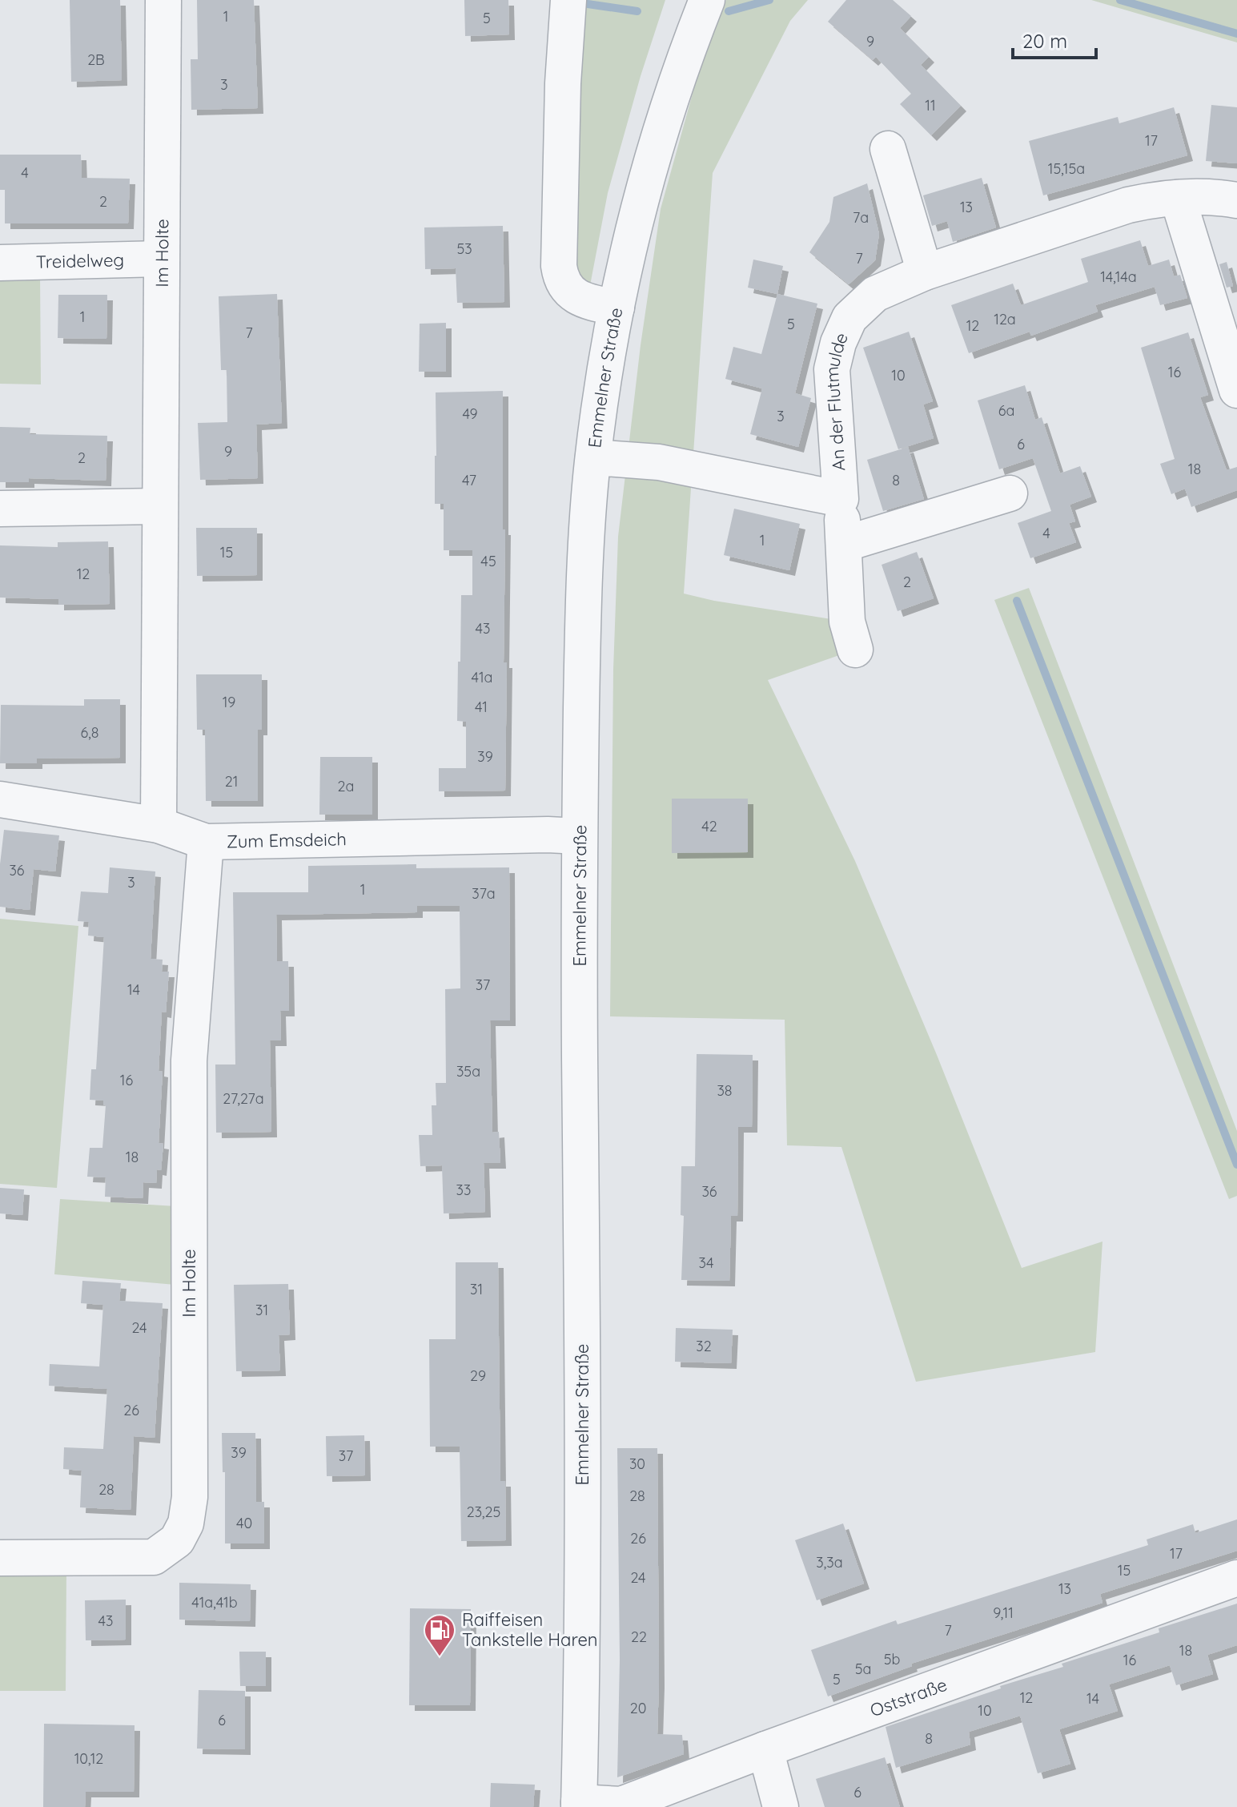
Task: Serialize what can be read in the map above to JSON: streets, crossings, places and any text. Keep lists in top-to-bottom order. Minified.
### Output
{"streets":{"street":["Im Holte","Treidelweg","Emmelner Straße","An der Flutmulde","Zum Emsdeich","Oststraße"]},"crossings":[["Im Holte","Treidelweg"],["Im Holte","Zum Emsdeich"],["Emmelner Straße","An der Flutmulde"],["Emmelner Straße","Zum Emsdeich"],["Emmelner Straße","Oststraße"]],"places":{"fuel station":["Raiffeisen Tankstelle Haren"]},"house_numbers":["1","5","9","2B","3","11","17","15,15a","4","2","13","7a","53","7","14,14a","1","12a","5","12","7","16","10","6a","49","3","6","9","2","18","47","8","4","1","15","45","12","2","43","41a","19","41","6,8","39","21","2a","42","36","3","1","37a","37","14","35a","16","38","27,27a","18","33","36","34","31","31","24","32","29","26","39","37","30","28","28","23,25","40","26","17","3,3a","15","24","13","41a,41b","9,11","43","7","22","18","5b","16","5a","5","12","14","20","10","6","8","10,12","6"],"scale_bar":"20 m"}
